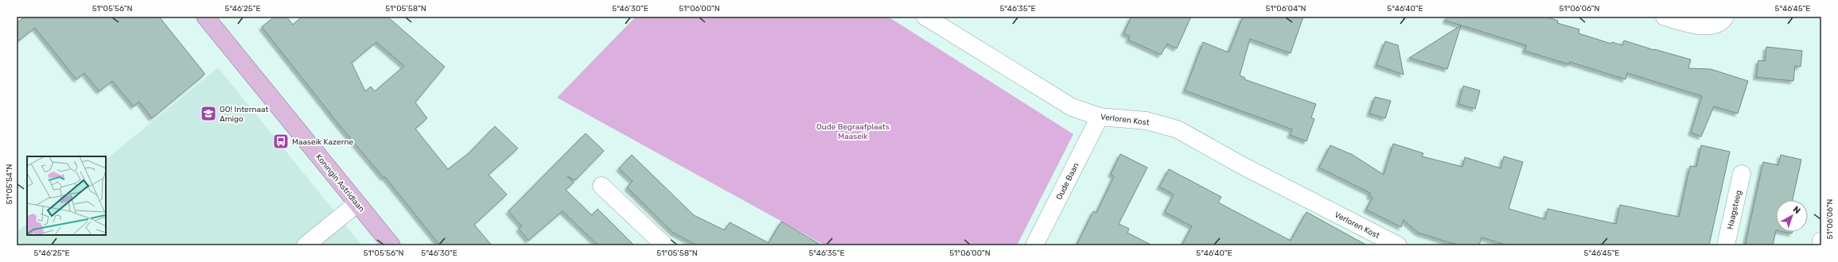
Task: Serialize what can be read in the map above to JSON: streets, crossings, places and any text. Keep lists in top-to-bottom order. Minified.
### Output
{"streets":{"main road":["Koningin Astridlaan"],"street":["Verloren Kost","Oude Baan","Haagsteeg"]},"crossings":[["Verloren Kost","Oude Baan"]],"parks":["Oude Begraafplaats Maaseik"],"places":{"school or university":["GO! Internaat Amigo"],"bus stop":["Maaseik Kazerne"]},"north":"top right","coordinates":["51°05'56\"N","5°46'25\"E","51°05'58\"N","5°46'30\"E","51°06'00\"N","5°46'35\"E","51°06'04\"N","5°46'40\"E","51°06'06\"N","5°46'45\"E","51°05'54\"N"]}
